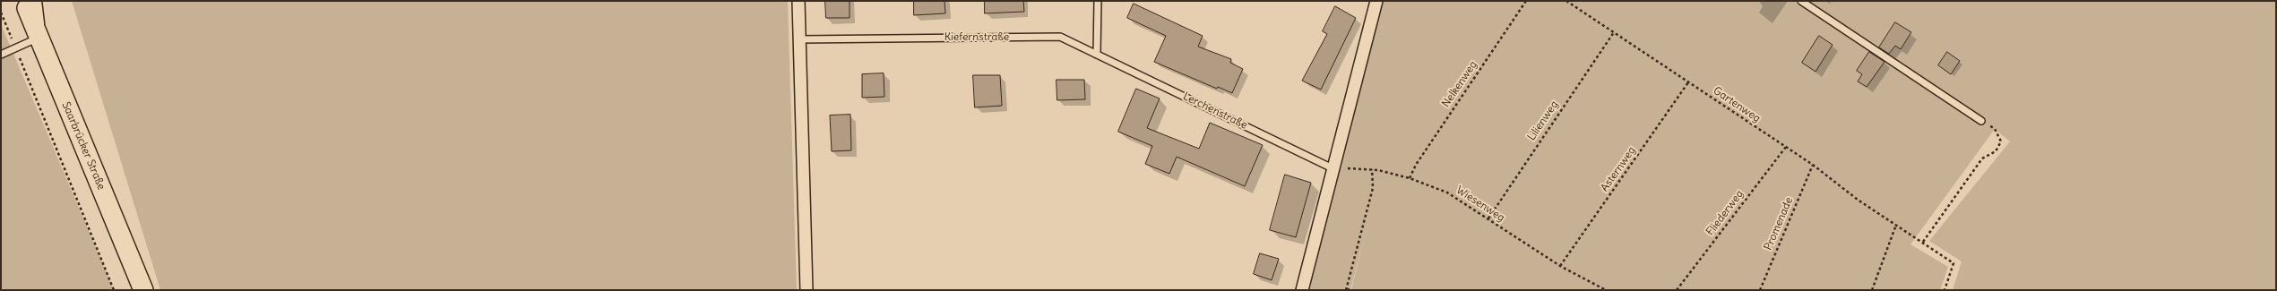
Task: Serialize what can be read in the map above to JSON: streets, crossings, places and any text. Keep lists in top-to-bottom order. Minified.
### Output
{"streets":{"main road":["Saarbrücker Straße"],"lane":["Kiefernstraße","Lerchenstraße"],"path":["Nelkenweg","Gartenweg","Lilienweg","Asternweg","Wiesenweg","Fliederweg","Promenade"]},"crossings":[["Kiefernstraße","Lerchenstraße"],["Nelkenweg","Wiesenweg"],["Gartenweg","Lilienweg"],["Gartenweg","Asternweg"],["Gartenweg","Fliederweg"],["Gartenweg","Promenade"],["Lerchenstraße","Wiesenweg"],["Lilienweg","Wiesenweg"],["Asternweg","Wiesenweg"]]}
